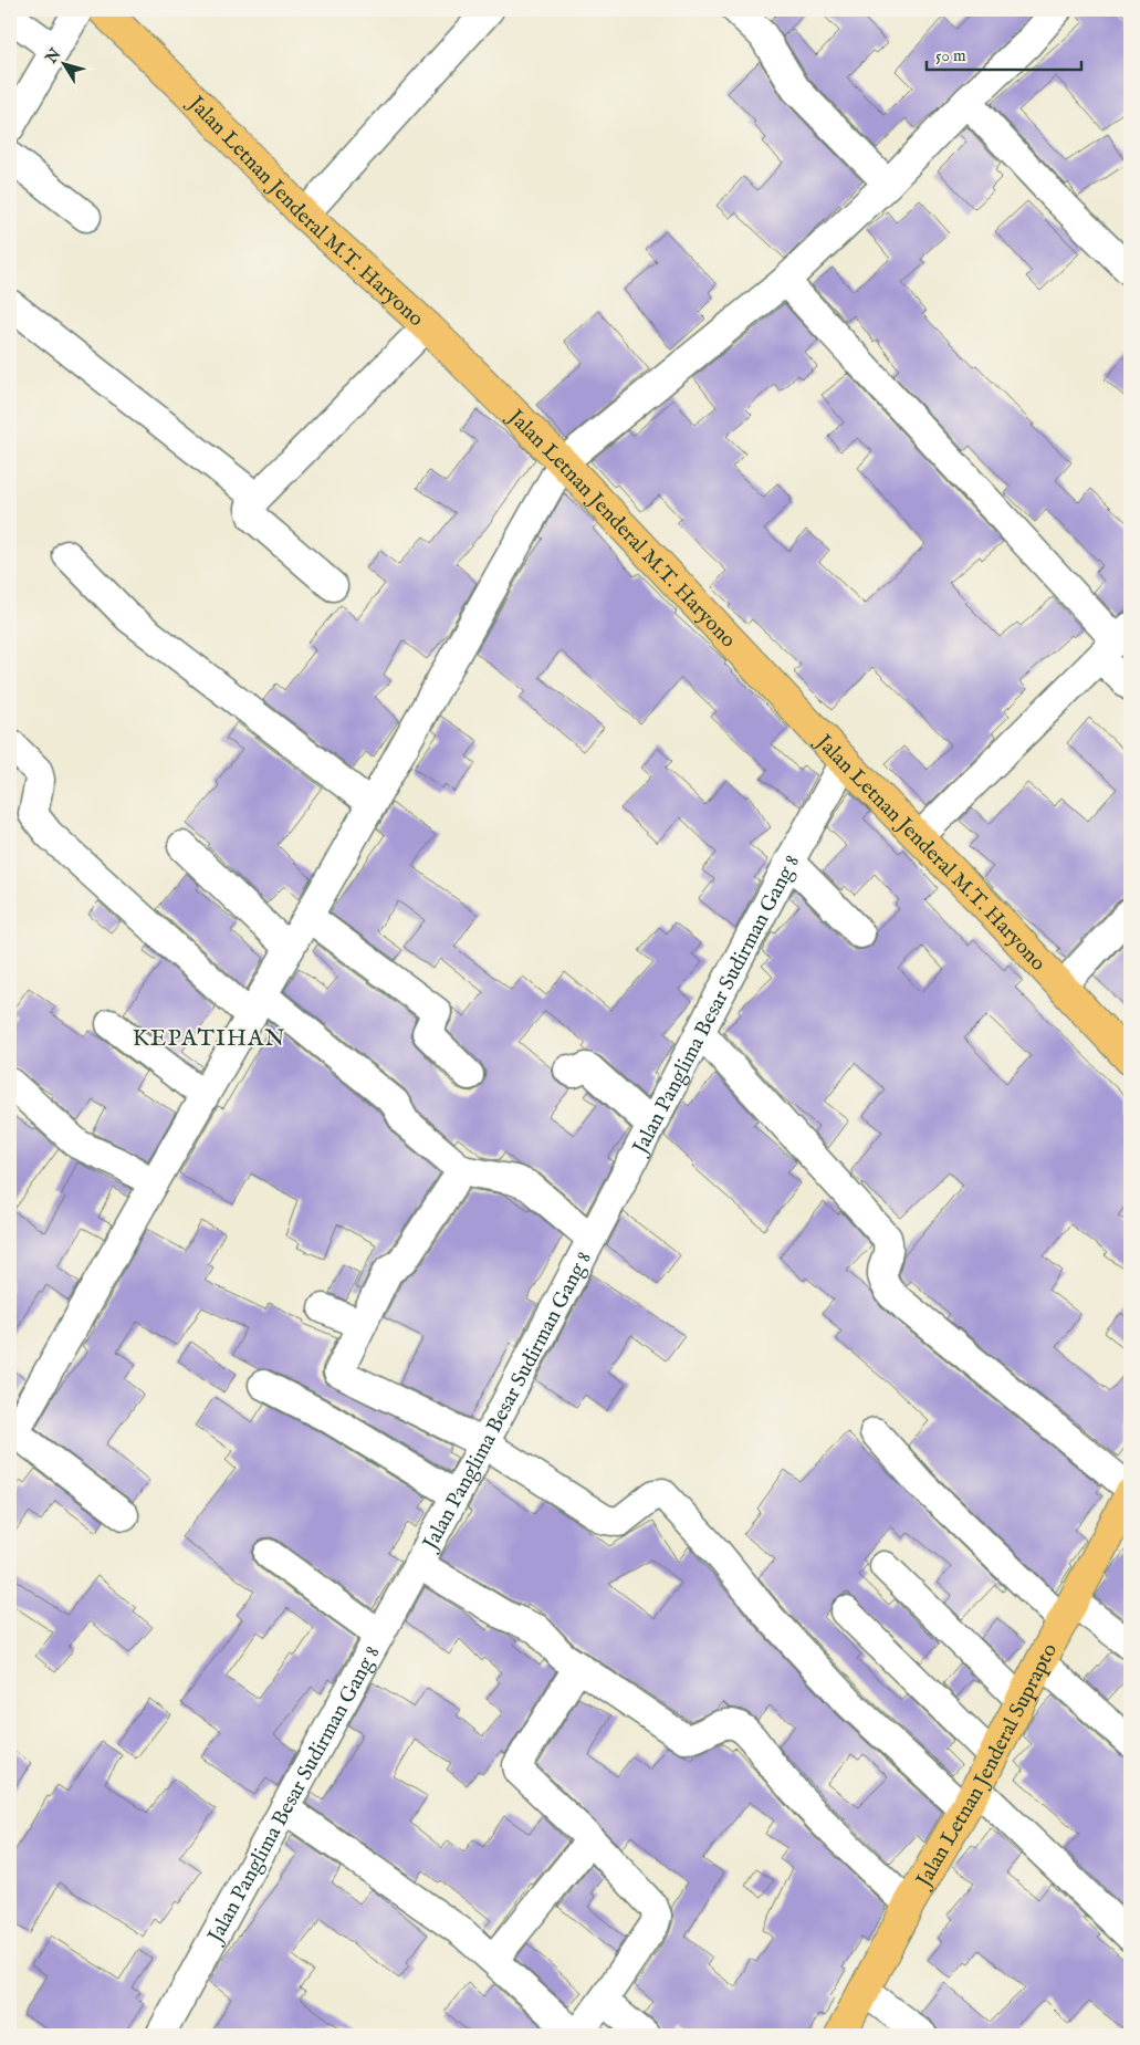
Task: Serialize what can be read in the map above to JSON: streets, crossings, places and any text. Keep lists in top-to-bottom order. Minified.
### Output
{"streets":{"main road":["Jalan Letnan Jenderal M.T. Haryono","Jalan Letnan Jenderal Suprapto"],"street":["Jalan Panglima Besar Sudirman Gang 8"]},"crossings":[["Jalan Letnan Jenderal M.T. Haryono","Jalan Panglima Besar Sudirman Gang 8"]],"districts":["KEPATIHAN"],"scale_bar":"50 m","north":"top left"}
